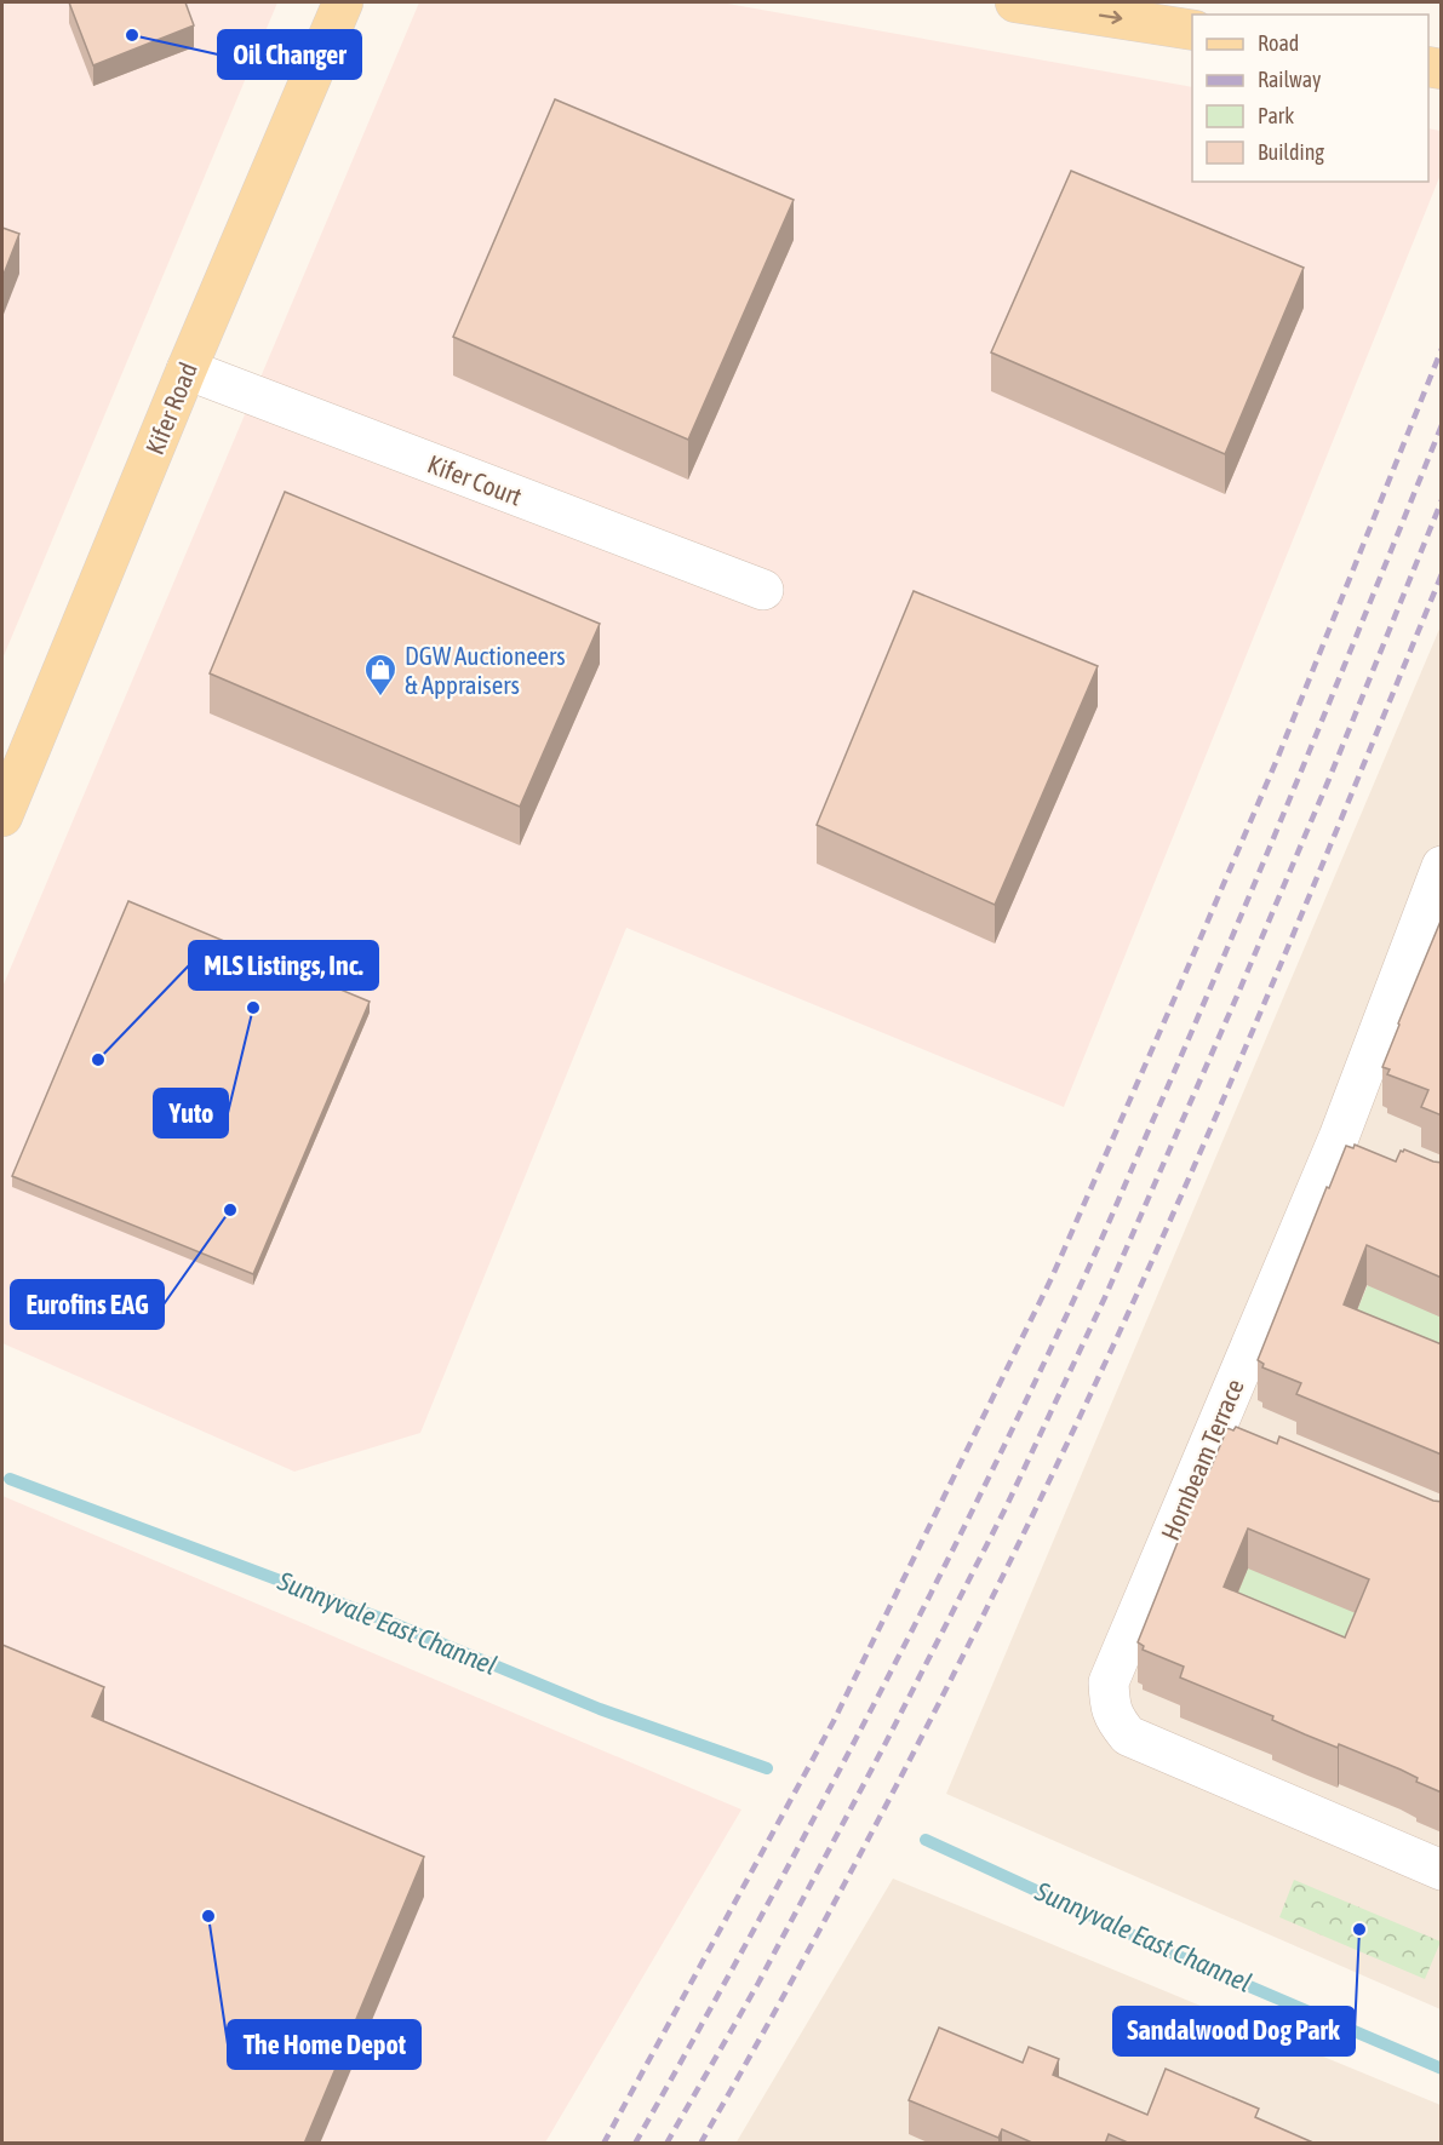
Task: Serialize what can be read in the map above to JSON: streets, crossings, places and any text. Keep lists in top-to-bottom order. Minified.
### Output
{"streets":{"main road":["Kifer Road"],"street":["Kifer Court","Hornbeam Terrace"]},"crossings":[["Kifer Road","Kifer Court"]],"water":["Sunnyvale East Channel"],"places":{"other":["Oil Changer","Yuto","MLS Listings, Inc.","Eurofins EAG","The Home Depot","Sandalwood Dog Park"],"shop":["DGW Auctioneers & Appraisers"]},"legend":["Road","Railway","Park","Building"]}
